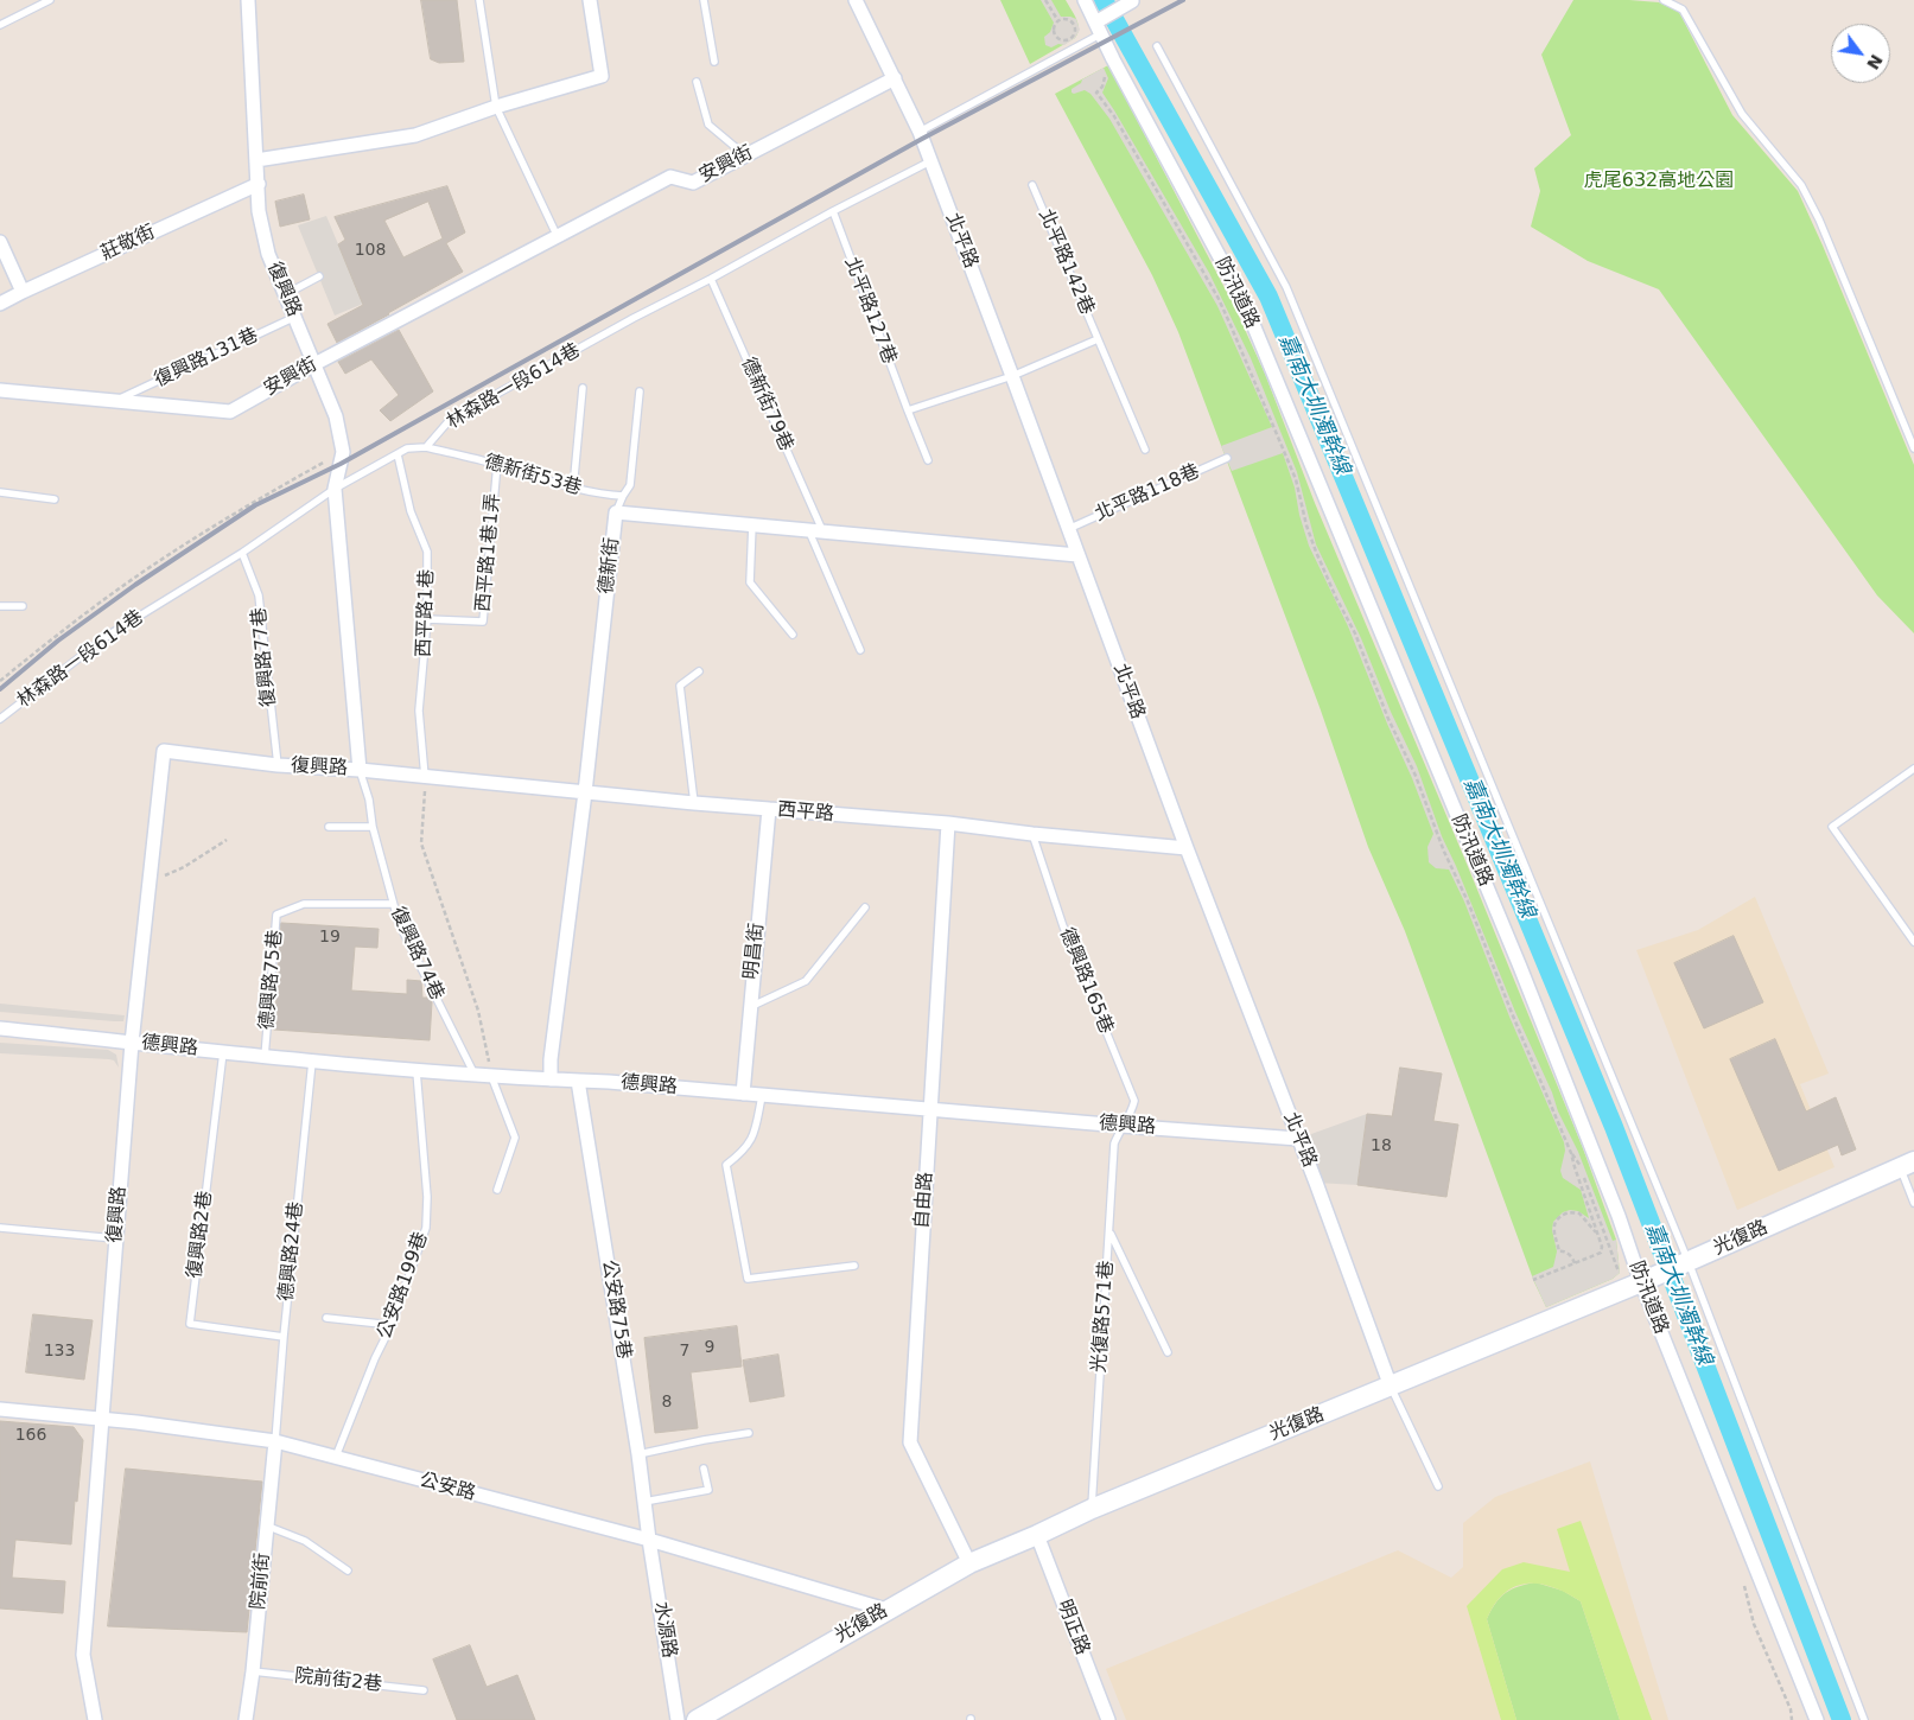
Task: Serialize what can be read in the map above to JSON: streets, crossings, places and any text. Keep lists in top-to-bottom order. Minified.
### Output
{"streets":{"street":["安興街","北平路","莊敬街","復興路","防汛道路","德新街","西平路","明昌街","德興路","自由路","光復路","公安路75巷","公安路","院前街","明正路","水源路"],"lane":["北平路142巷","北平路127巷","復興路131巷","林森路一段614巷","德新街79巷","德新街53巷","北平路118巷","西平路1巷1弄","西平路1巷","復興路77巷","復興路74巷","德興路75巷","德興路165巷","復興路2巷","德興路24巷","公安路199巷","光復路571巷","院前街2巷"]},"crossings":[["安興街","北平路"],["安興街","復興路"],["安興街","復興路131巷"],["北平路","北平路142巷"],["北平路","林森路一段614巷"],["北平路","北平路118巷"],["北平路","德新街"],["北平路","西平路"],["北平路","德興路"],["北平路","光復路"],["莊敬街","復興路"],["復興路","復興路131巷"],["復興路","林森路一段614巷"],["復興路","復興路77巷"],["復興路","西平路"],["復興路","復興路74巷"],["復興路","德興路"],["復興路","公安路"],["防汛道路","光復路"],["北平路127巷","林森路一段614巷"],["林森路一段614巷","德新街79巷"],["林森路一段614巷","德新街53巷"],["林森路一段614巷","西平路1巷"],["林森路一段614巷","復興路77巷"],["德新街79巷","德新街"],["德新街53巷","西平路1巷1弄"],["西平路1巷1弄","西平路1巷"],["德新街","西平路"],["德新街","德興路"],["西平路1巷","西平路"],["西平路","明昌街"],["西平路","復興路74巷"],["西平路","德興路165巷"],["西平路","自由路"],["明昌街","德興路"],["復興路74巷","德興路75巷"],["復興路74巷","德興路"],["德興路75巷","德興路"],["德興路165巷","德興路"],["德興路165巷","光復路571巷"],["德興路","自由路"],["德興路","復興路2巷"],["德興路","德興路24巷"],["德興路","公安路199巷"],["德興路","公安路75巷"],["德興路","光復路571巷"],["自由路","光復路"],["復興路2巷","德興路24巷"],["光復路","光復路571巷"],["光復路","公安路"],["光復路","明正路"],["德興路24巷","公安路"],["德興路24巷","院前街"],["公安路199巷","公安路"],["公安路75巷","公安路"],["公安路75巷","水源路"],["公安路","院前街"],["公安路","水源路"],["院前街","院前街2巷"]],"water":["嘉南大圳濁幹線"],"parks":["虎尾632高地公園"],"house_numbers":["108","19","18","9","133","7","8","166"],"north":"bottom right"}
